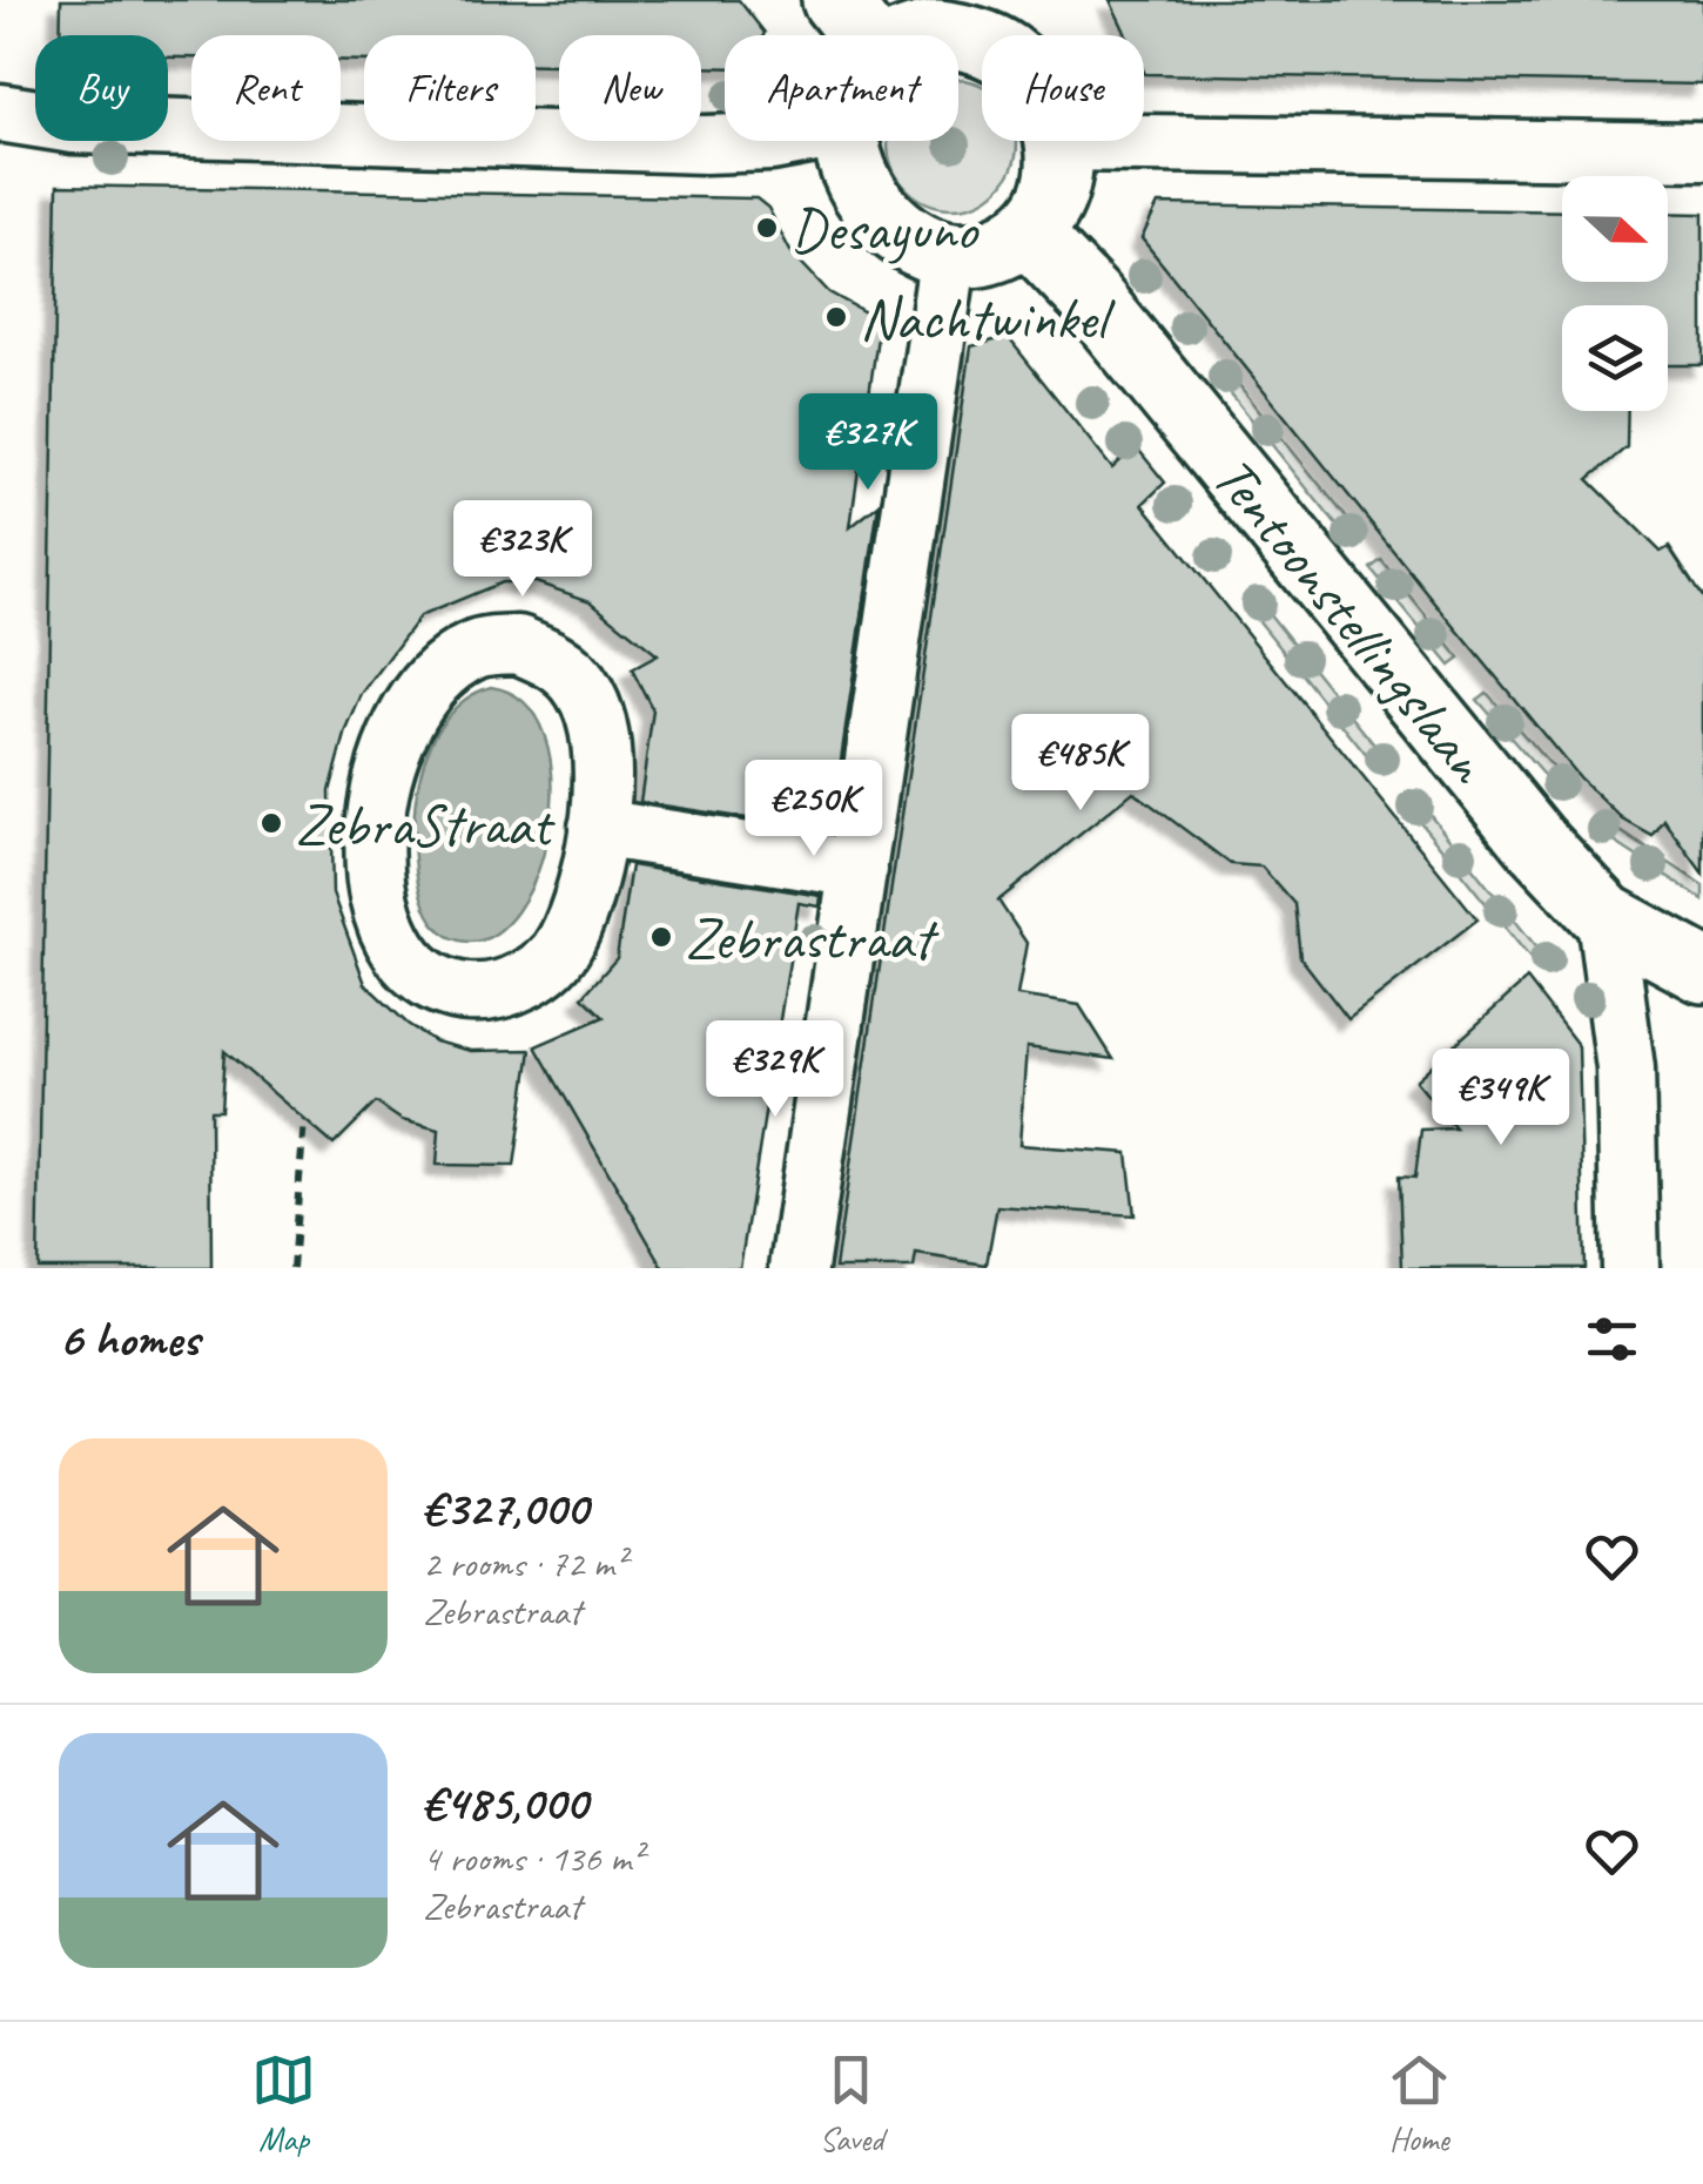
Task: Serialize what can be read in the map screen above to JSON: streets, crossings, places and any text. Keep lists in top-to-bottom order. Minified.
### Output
{"streets":{"street":["Tentoonstellingslaan"]},"places":["Desayuno","Nachtwinkel","ZebraStraat","Zebrastraat"],"north":"right","page":{"chip":["Buy","Rent","Filters","New","Apartment","House"],"price":["€327K","€323K","€485K","€250K","€329K","€349K"],"heading":"6 homes","list":[{"name":"€327,000","note":"2 rooms · 72 m² · Zebrastraat"},{"name":"€485,000","note":"4 rooms · 136 m² · Zebrastraat"}],"tabs":["Map","Saved","Home"]}}
